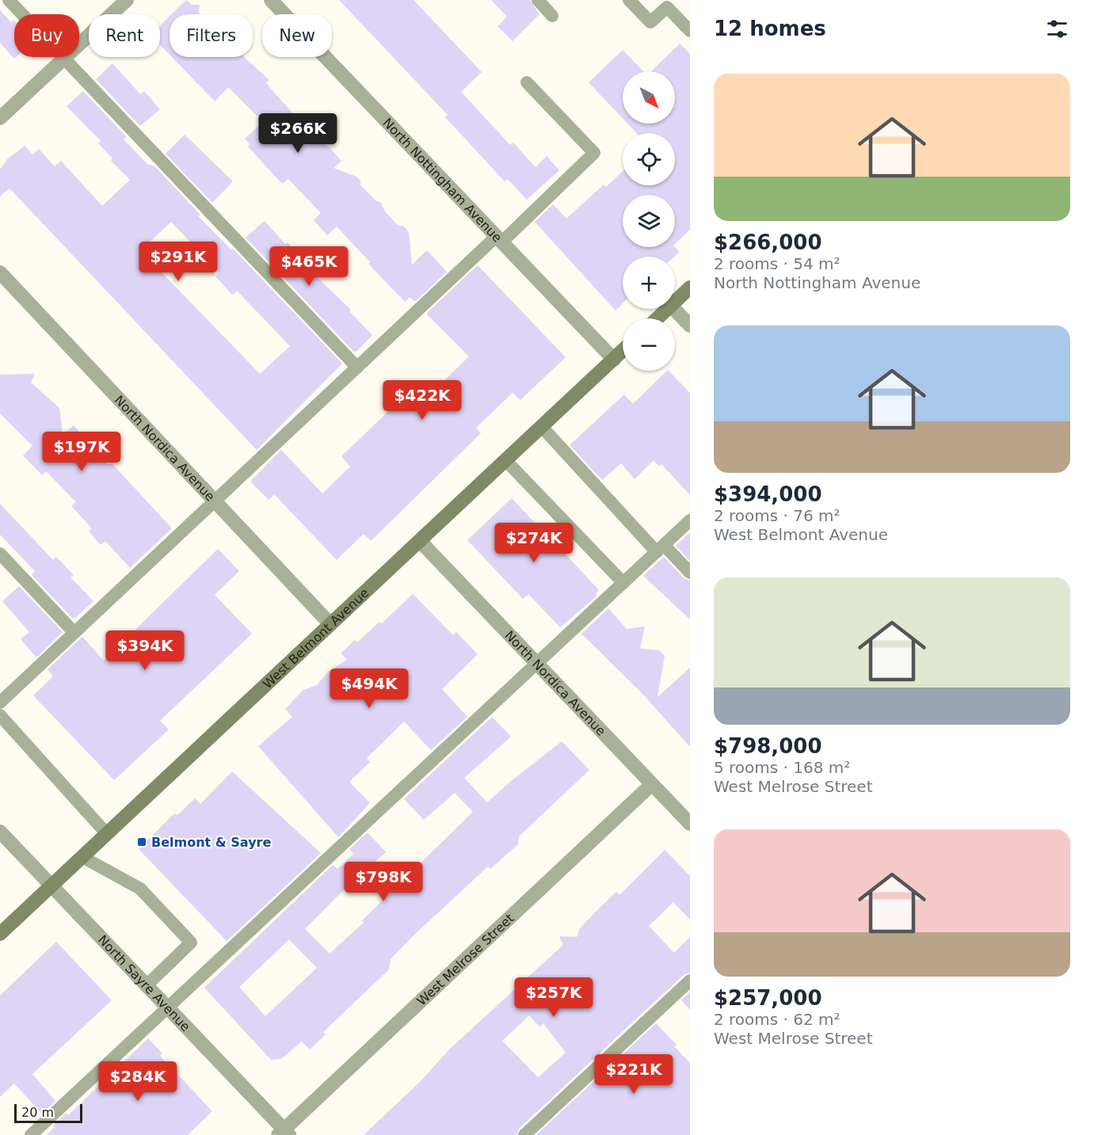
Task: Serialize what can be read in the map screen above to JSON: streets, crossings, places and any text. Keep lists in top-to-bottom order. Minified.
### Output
{"streets":{"main road":["West Belmont Avenue"],"street":["North Nottingham Avenue","North Nordica Avenue","West Melrose Street","North Sayre Avenue"]},"crossings":[["North Nottingham Avenue","West Belmont Avenue"],["North Nordica Avenue","West Belmont Avenue"],["North Nordica Avenue","West Melrose Street"],["West Belmont Avenue","North Sayre Avenue"],["West Melrose Street","North Sayre Avenue"]],"places":{"transit":["Belmont & Sayre"]},"scale_bar":"20 m","north":"bottom right","page":{"heading":"12 homes","chip":["Buy","Rent","Filters","New"],"list":[{"name":"$266,000","note":"2 rooms · 54 m² · North Nottingham Avenue"},{"name":"$394,000","note":"2 rooms · 76 m² · West Belmont Avenue"},{"name":"$798,000","note":"5 rooms · 168 m² · West Melrose Street"},{"name":"$257,000","note":"2 rooms · 62 m² · West Melrose Street"}],"map_buttons":["+","−"],"price":["$266K","$291K","$465K","$422K","$197K","$274K","$394K","$494K","$798K","$257K","$221K","$284K"],"scale":"20 m"}}
